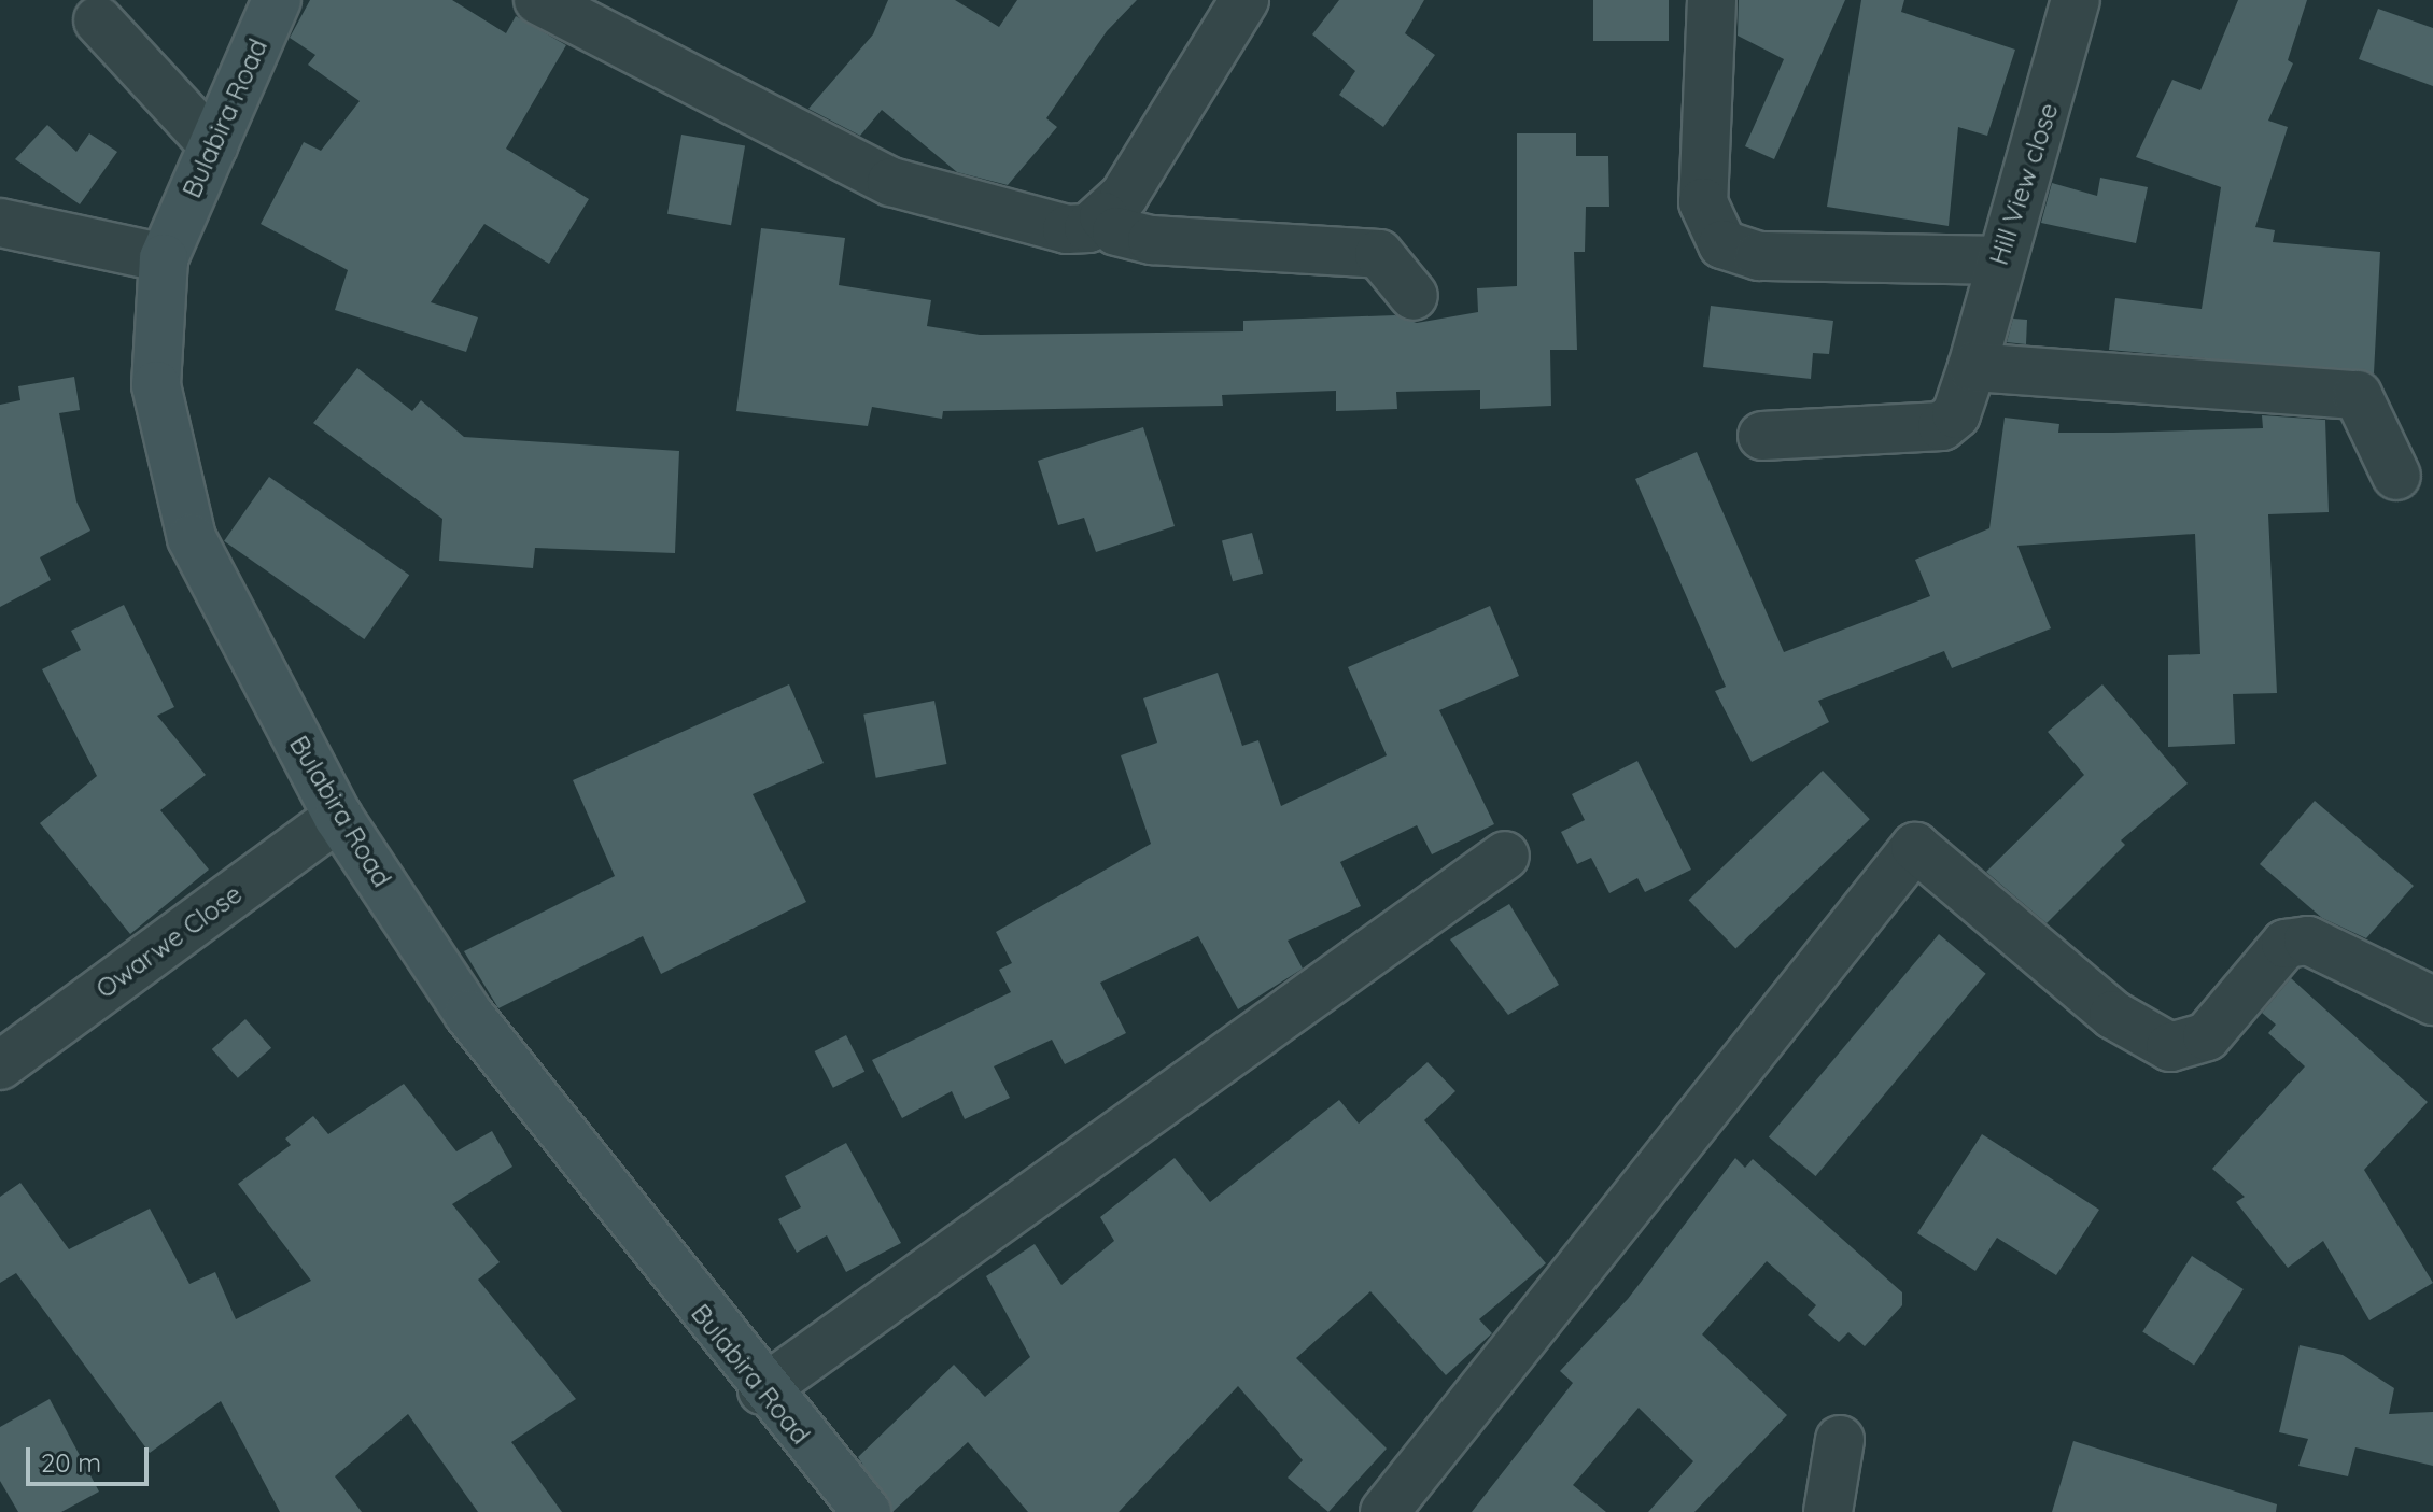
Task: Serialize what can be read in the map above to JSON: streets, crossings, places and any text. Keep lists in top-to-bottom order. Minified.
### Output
{"streets":{"street":["Bulabira Road","Hill View close","Owarwe Close"]},"crossings":[["Bulabira Road","Owarwe Close"]],"scale_bar":"20 m"}
